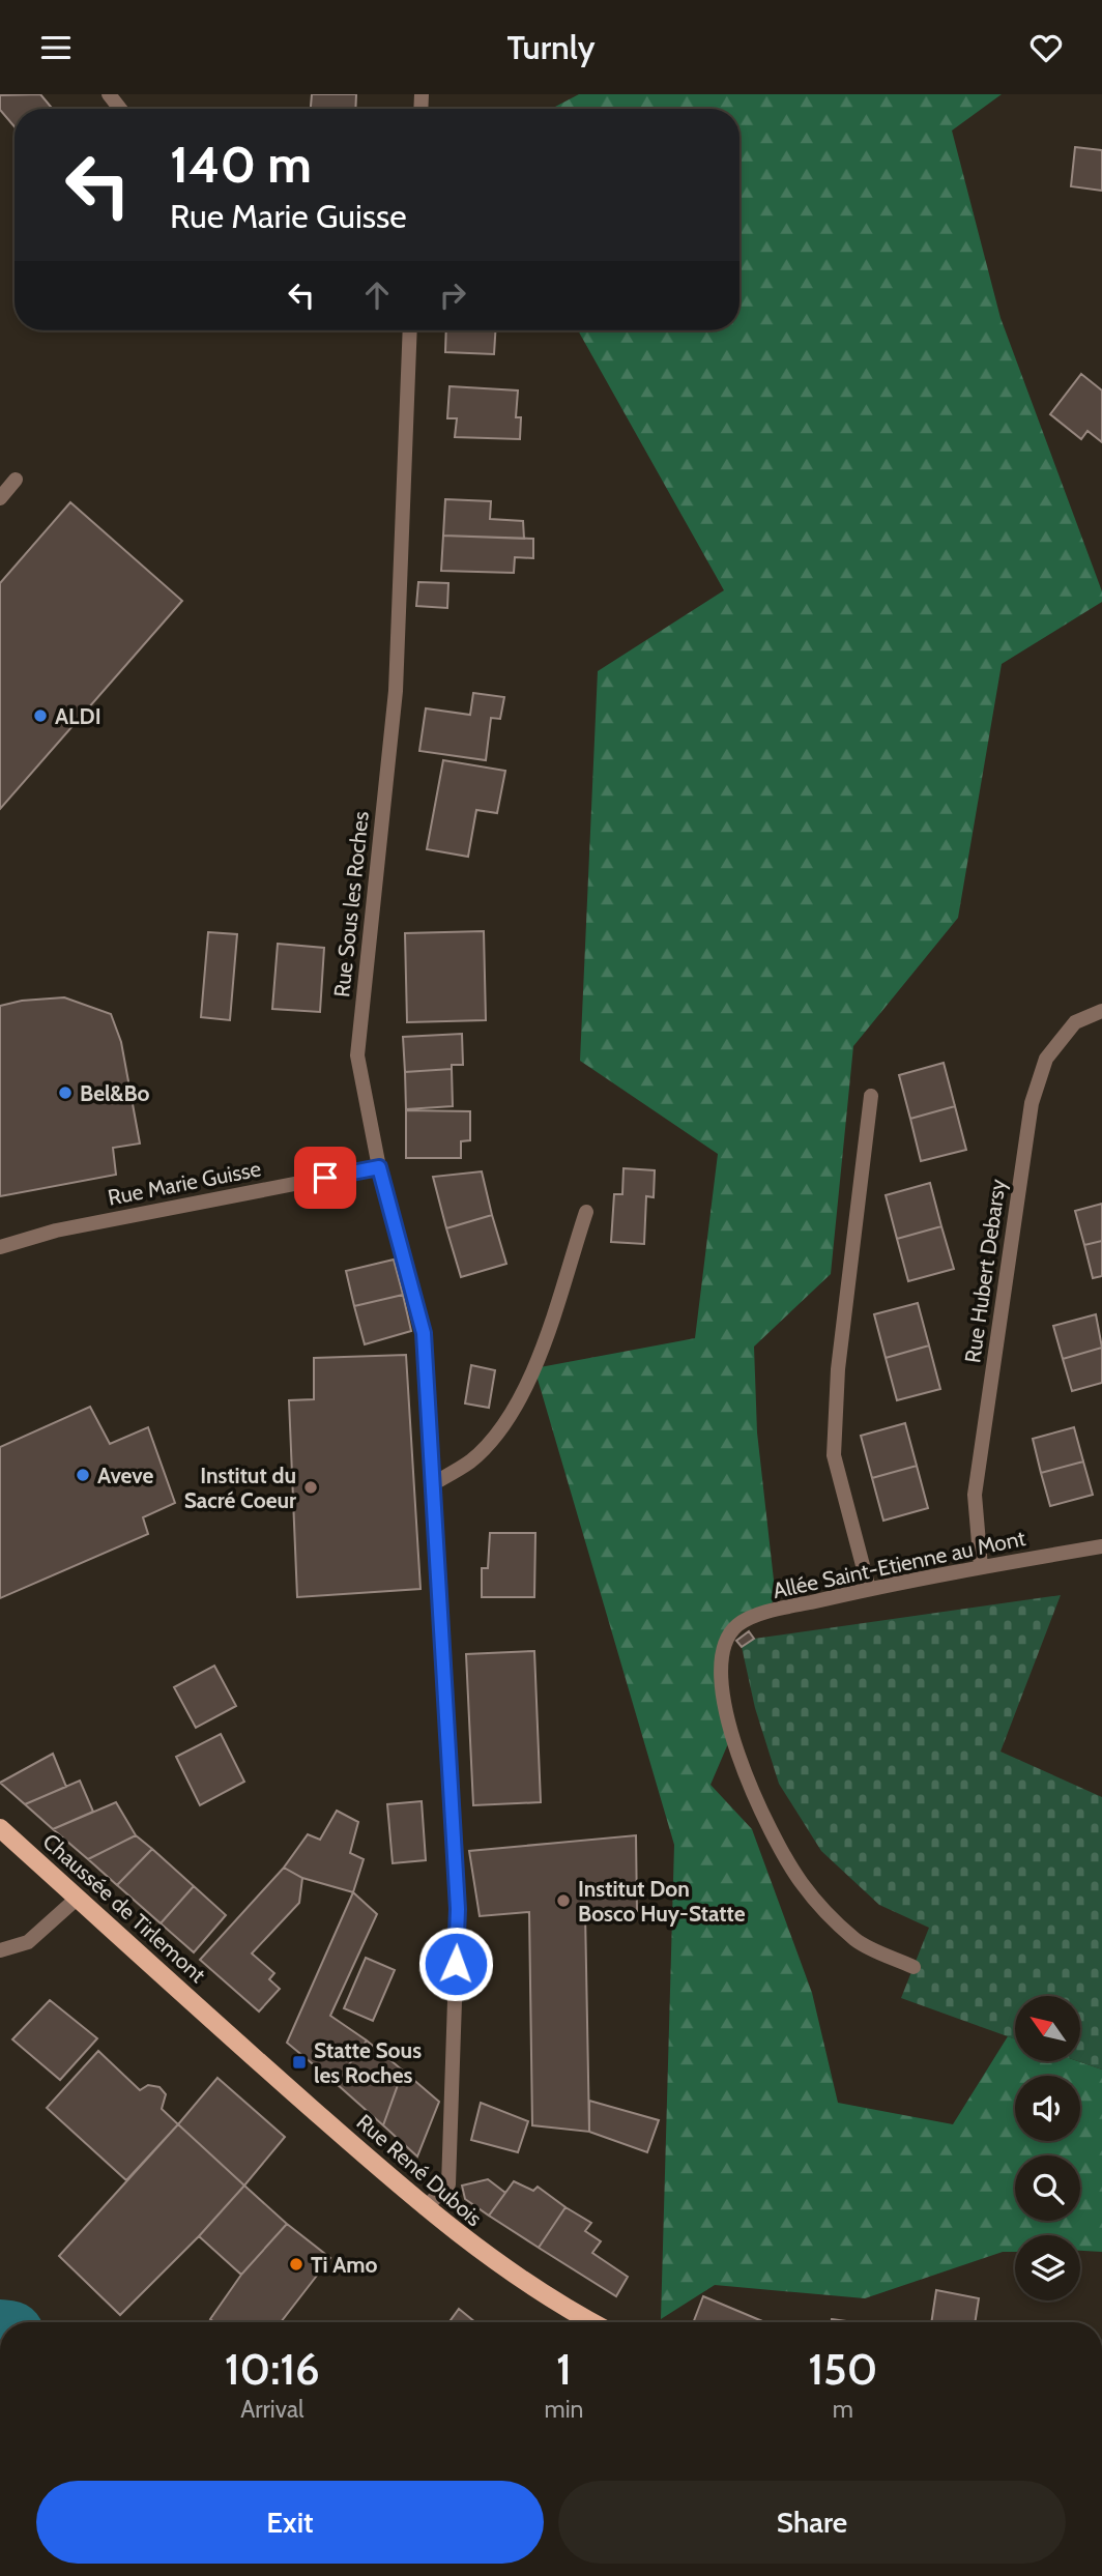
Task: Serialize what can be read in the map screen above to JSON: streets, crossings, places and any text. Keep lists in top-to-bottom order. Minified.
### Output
{"streets":{"main road":["Chaussée de Tirlemont","Rue René Dubois"],"street":["Rue Sous les Roches","Rue Marie Guisse","Rue Hubert Debarsy","Allée Saint-Etienne au Mont"]},"crossings":[["Rue Sous les Roches","Rue Marie Guisse"],["Rue Sous les Roches","Rue René Dubois"],["Rue Hubert Debarsy","Allée Saint-Etienne au Mont"],["Chaussée de Tirlemont","Rue René Dubois"]],"places":{"other":["ALDI","Bel&Bo","Aveve","Institut du Sacré Coeur","Institut Don Bosco Huy-Statte","Ti Amo"],"transit":["Statte Sous les Roches"]},"north":"top left","page":{"header":"Turnly","turn":["140 m","Rue Marie Guisse"],"eta":["10:16","Arrival","1","min","150","m"],"buttons":["Exit","Share"]}}
